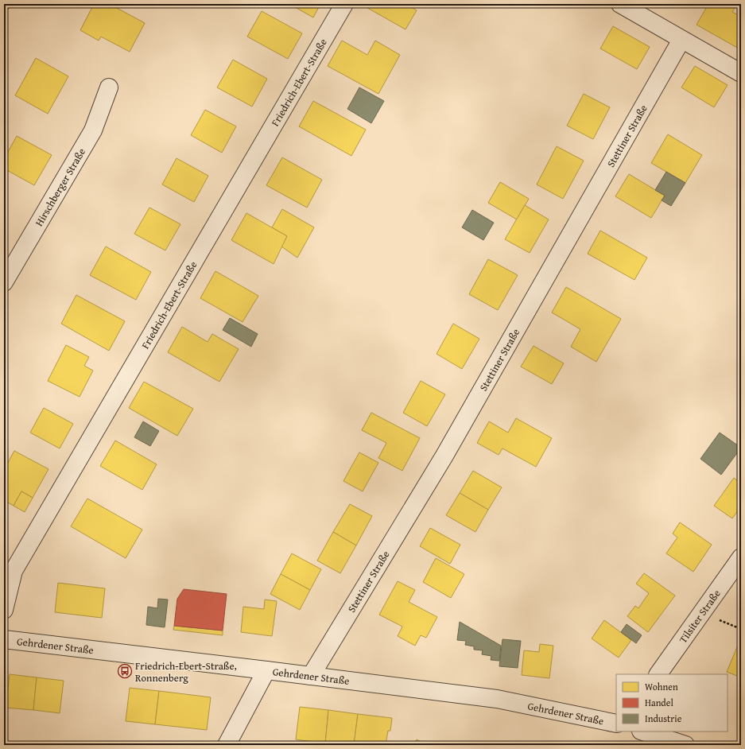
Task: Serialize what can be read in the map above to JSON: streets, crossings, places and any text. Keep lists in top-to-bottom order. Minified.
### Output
{"streets":{"street":["Friedrich-Ebert-Straße","Stettiner Straße","Hirschberger Straße","Tilsiter Straße","Gehrdener Straße"]},"crossings":[["Stettiner Straße","Gehrdener Straße"]],"places":{"bus stop":["Friedrich-Ebert-Straße, Ronnenberg"]},"legend":["Wohnen","Handel","Industrie"]}
